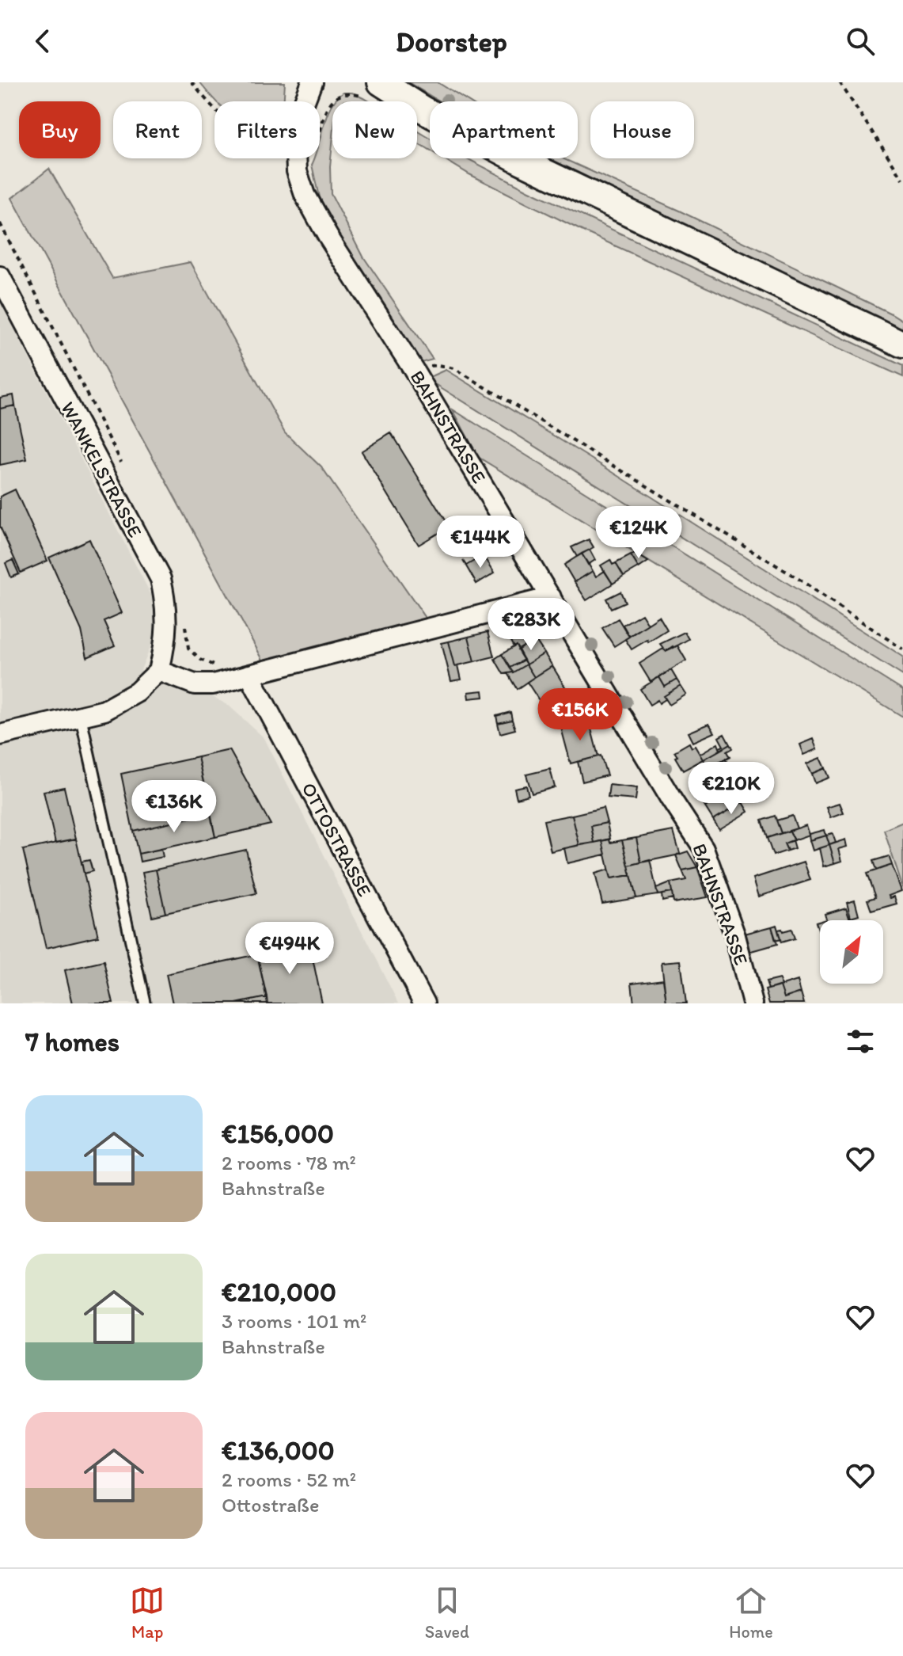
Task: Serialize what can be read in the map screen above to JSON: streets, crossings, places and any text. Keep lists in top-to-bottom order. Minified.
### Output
{"streets":{"street":["BAHNSTRASSE","WANKELSTRASSE","OTTOSTRASSE"]},"north":"top right","page":{"header":"Doorstep","chip":["Buy","Rent","Filters","New","Apartment","House"],"price":["€124K","€144K","€283K","€156K","€210K","€136K","€494K"],"heading":"7 homes","list":[{"name":"€156,000","note":"2 rooms · 78 m² · Bahnstraße"},{"name":"€210,000","note":"3 rooms · 101 m² · Bahnstraße"},{"name":"€136,000","note":"2 rooms · 52 m² · Ottostraße"}],"tabs":["Map","Saved","Home"]}}
